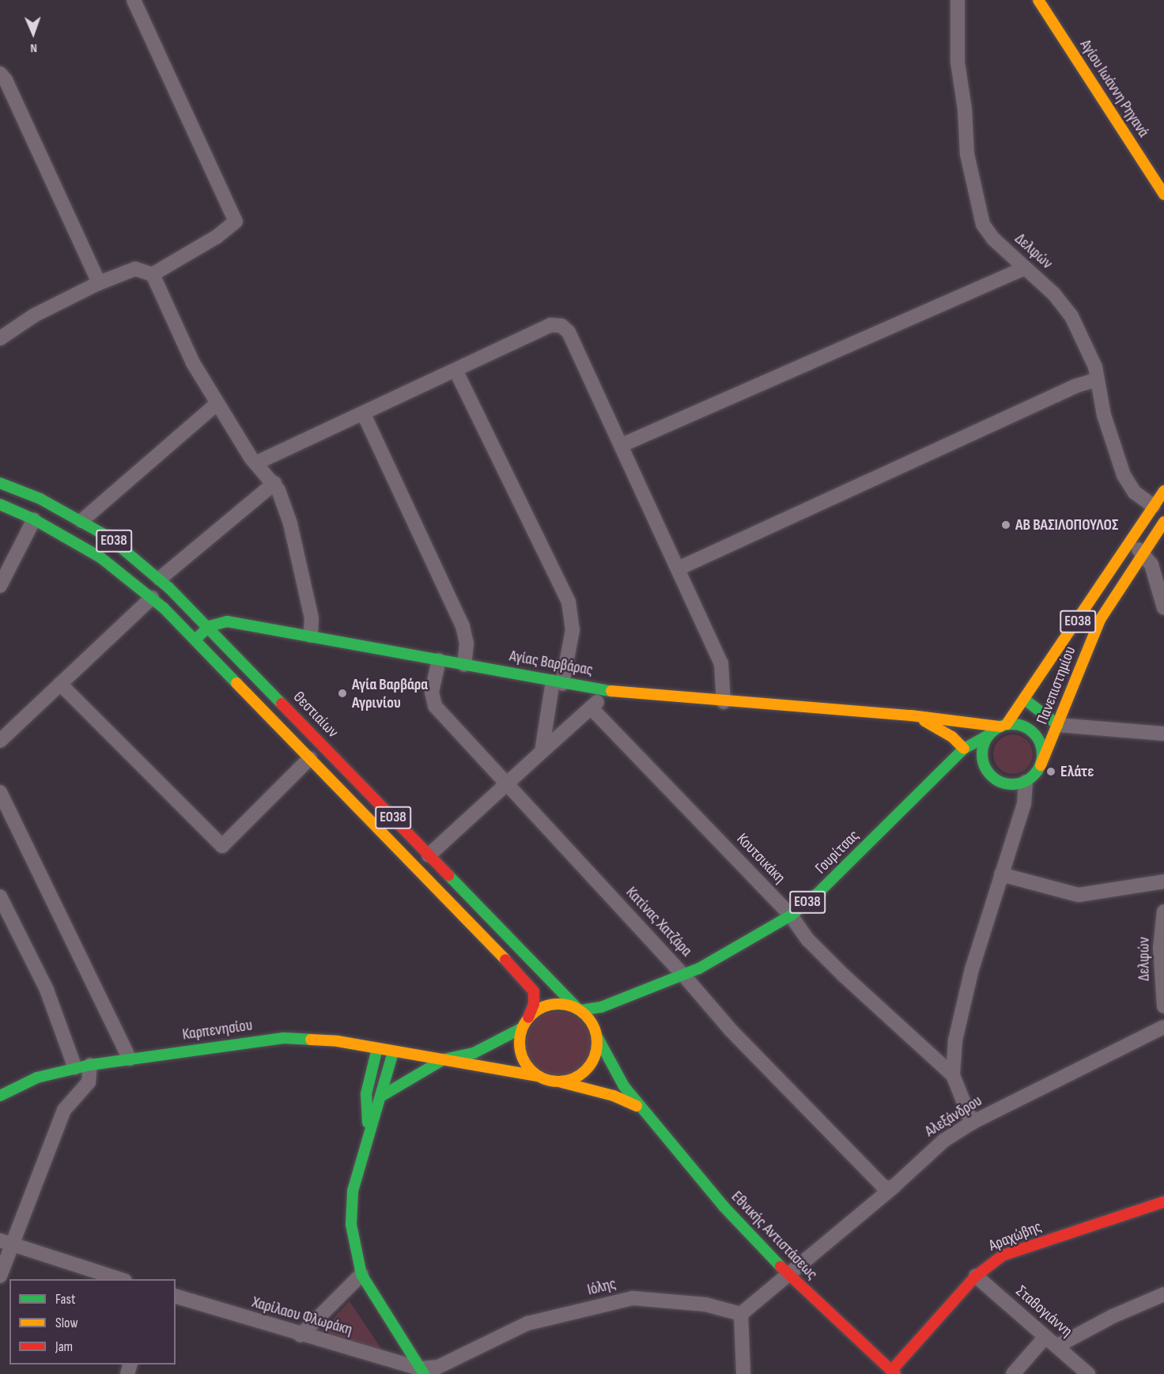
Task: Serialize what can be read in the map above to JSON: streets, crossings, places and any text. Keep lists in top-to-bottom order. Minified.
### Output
{"streets":{"main road":["Αγίου Ιωάννη Ρηγανά","ΕΟ38","Αγίας Βαρβάρας","Πανεπιστημίου","Θεστιαίων","Γουρίτσας","Καρπενησίου","Εθνικής Αντιστάσεως","Αραχώβης"],"street":["Δελφών","Κουτσικάκη","Κατίνας Χατζάρα","Αλεξάνδρου","Ιόλης","Σταθογιάννη","Χαρίλαου Φλωράκη"]},"crossings":[["Δελφών","Πανεπιστημίου"],["ΕΟ38","Αγίας Βαρβάρας"],["ΕΟ38","Πανεπιστημίου"],["ΕΟ38","Θεστιαίων"],["ΕΟ38","Γουρίτσας"],["ΕΟ38","Καρπενησίου"],["ΕΟ38","Εθνικής Αντιστάσεως"],["Αγίας Βαρβάρας","Πανεπιστημίου"],["Αγίας Βαρβάρας","Θεστιαίων"],["Αγίας Βαρβάρας","Γουρίτσας"],["Αγίας Βαρβάρας","Κατίνας Χατζάρα"],["Πανεπιστημίου","Γουρίτσας"],["Θεστιαίων","Γουρίτσας"],["Θεστιαίων","Καρπενησίου"],["Θεστιαίων","Εθνικής Αντιστάσεως"],["Γουρίτσας","Κουτσικάκη"],["Γουρίτσας","Κατίνας Χατζάρα"],["Γουρίτσας","Καρπενησίου"],["Γουρίτσας","Εθνικής Αντιστάσεως"],["Κουτσικάκη","Αλεξάνδρου"],["Κατίνας Χατζάρα","Αλεξάνδρου"],["Καρπενησίου","Εθνικής Αντιστάσεως"],["Αλεξάνδρου","Εθνικής Αντιστάσεως"],["Εθνικής Αντιστάσεως","Αραχώβης"],["Αραχώβης","Σταθογιάννη"],["Ιόλης","Χαρίλαου Φλωράκη"]],"places":["ΑΒ ΒΑΣΙΛΟΠΟΥΛΟΣ","Αγία Βαρβάρα Αγρινίου","Ελάτε"],"legend":["Fast","Slow","Jam"],"north":"bottom"}
